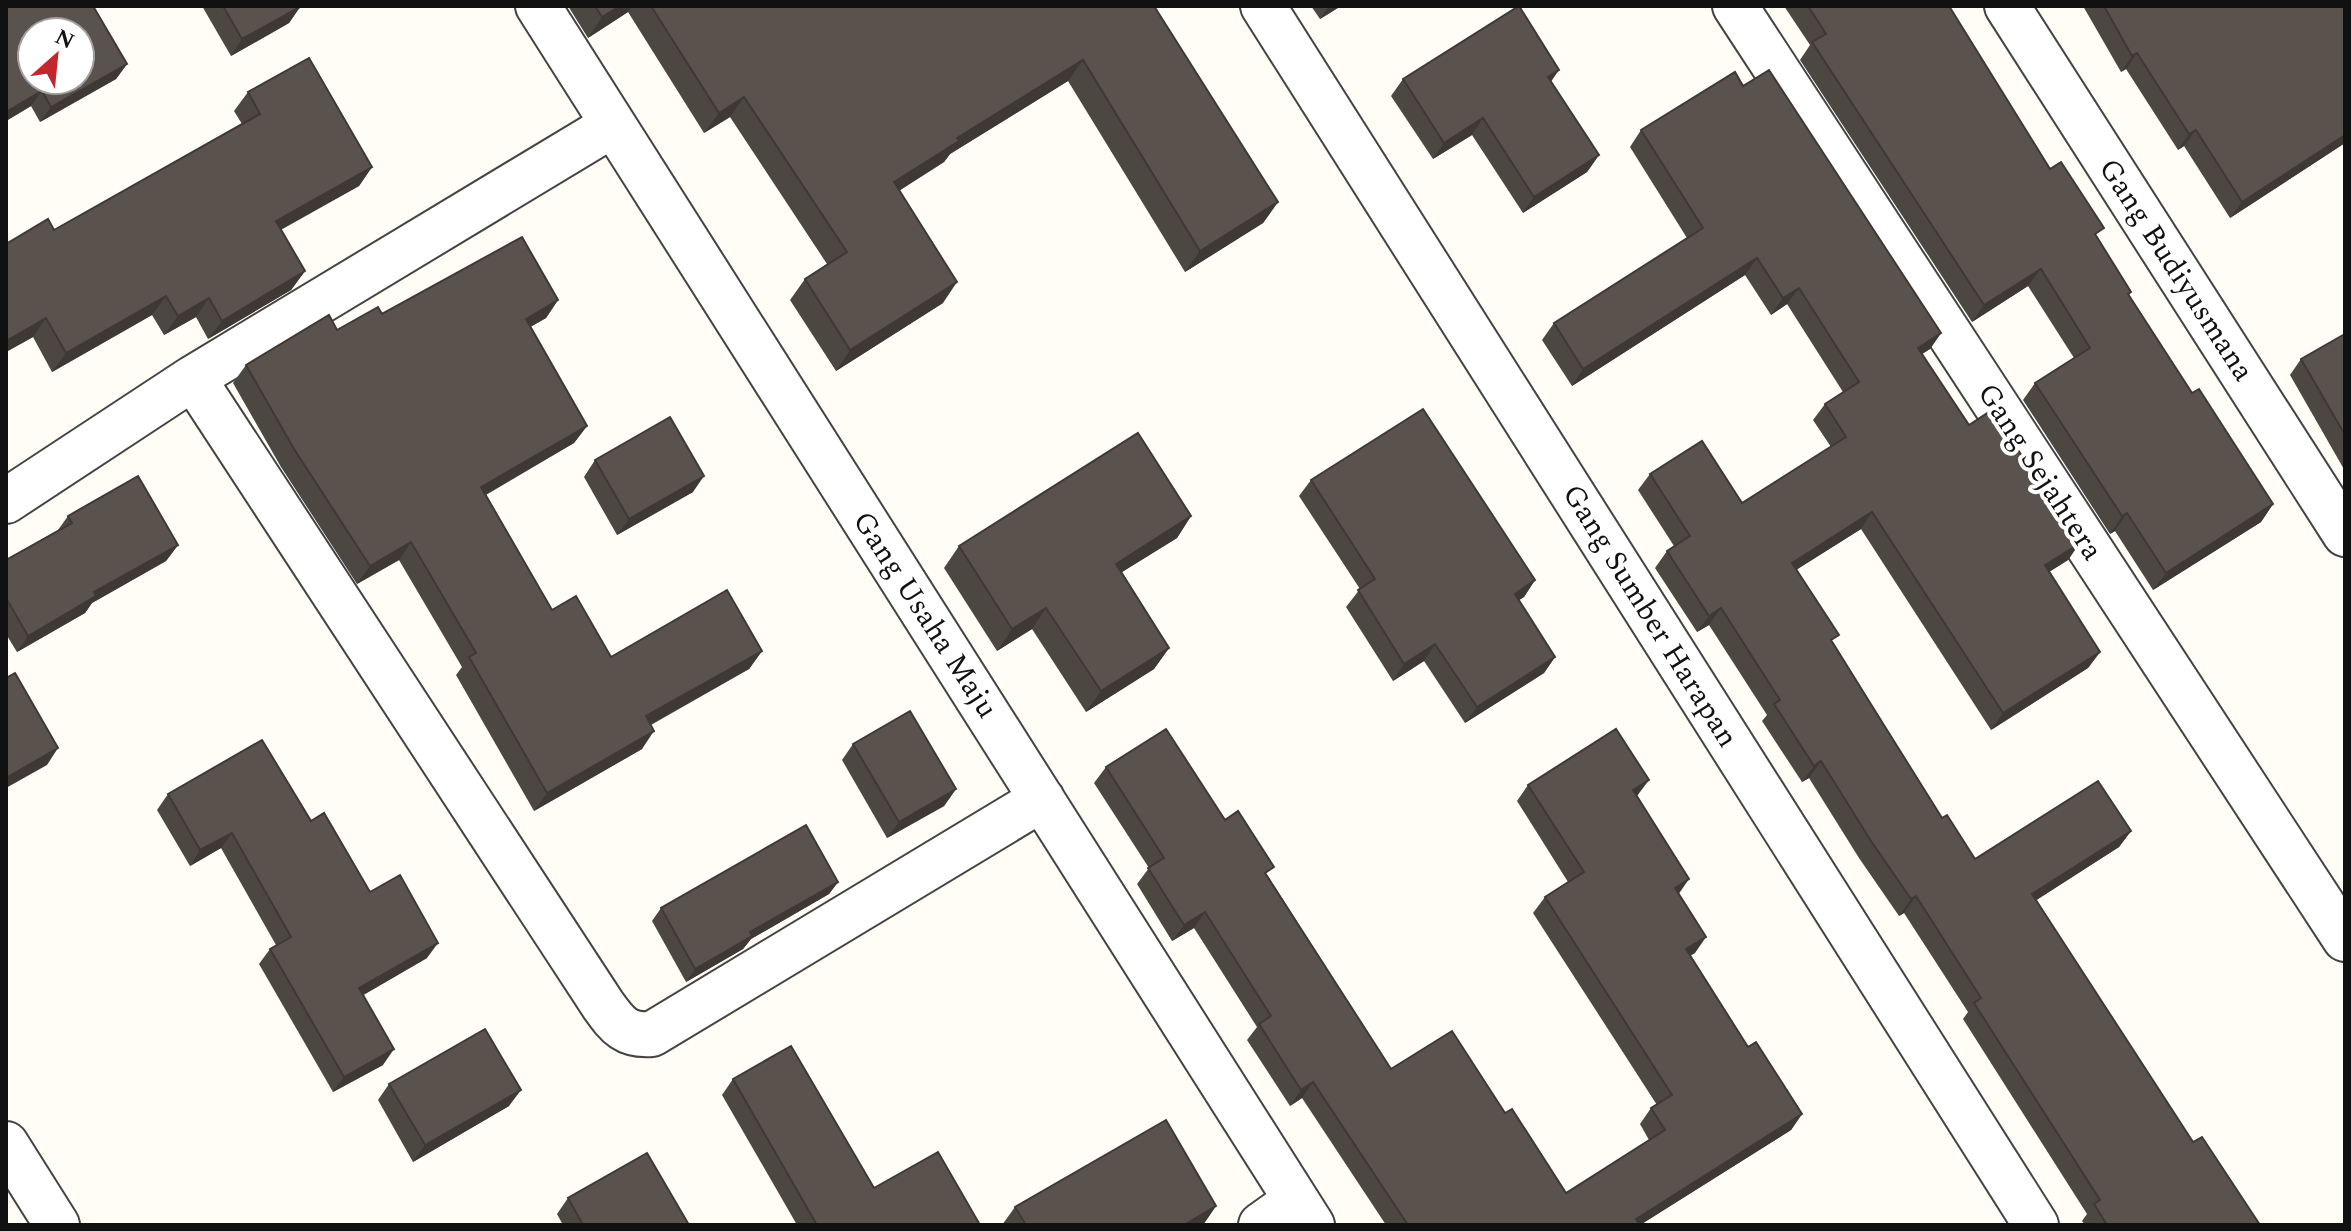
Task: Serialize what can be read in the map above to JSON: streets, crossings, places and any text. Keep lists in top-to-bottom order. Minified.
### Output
{"streets":{"street":["Gang Budiyusmana","Gang Sejahtera","Gang Usaha Maju","Gang Sumber Harapan"]},"north":"top right"}
